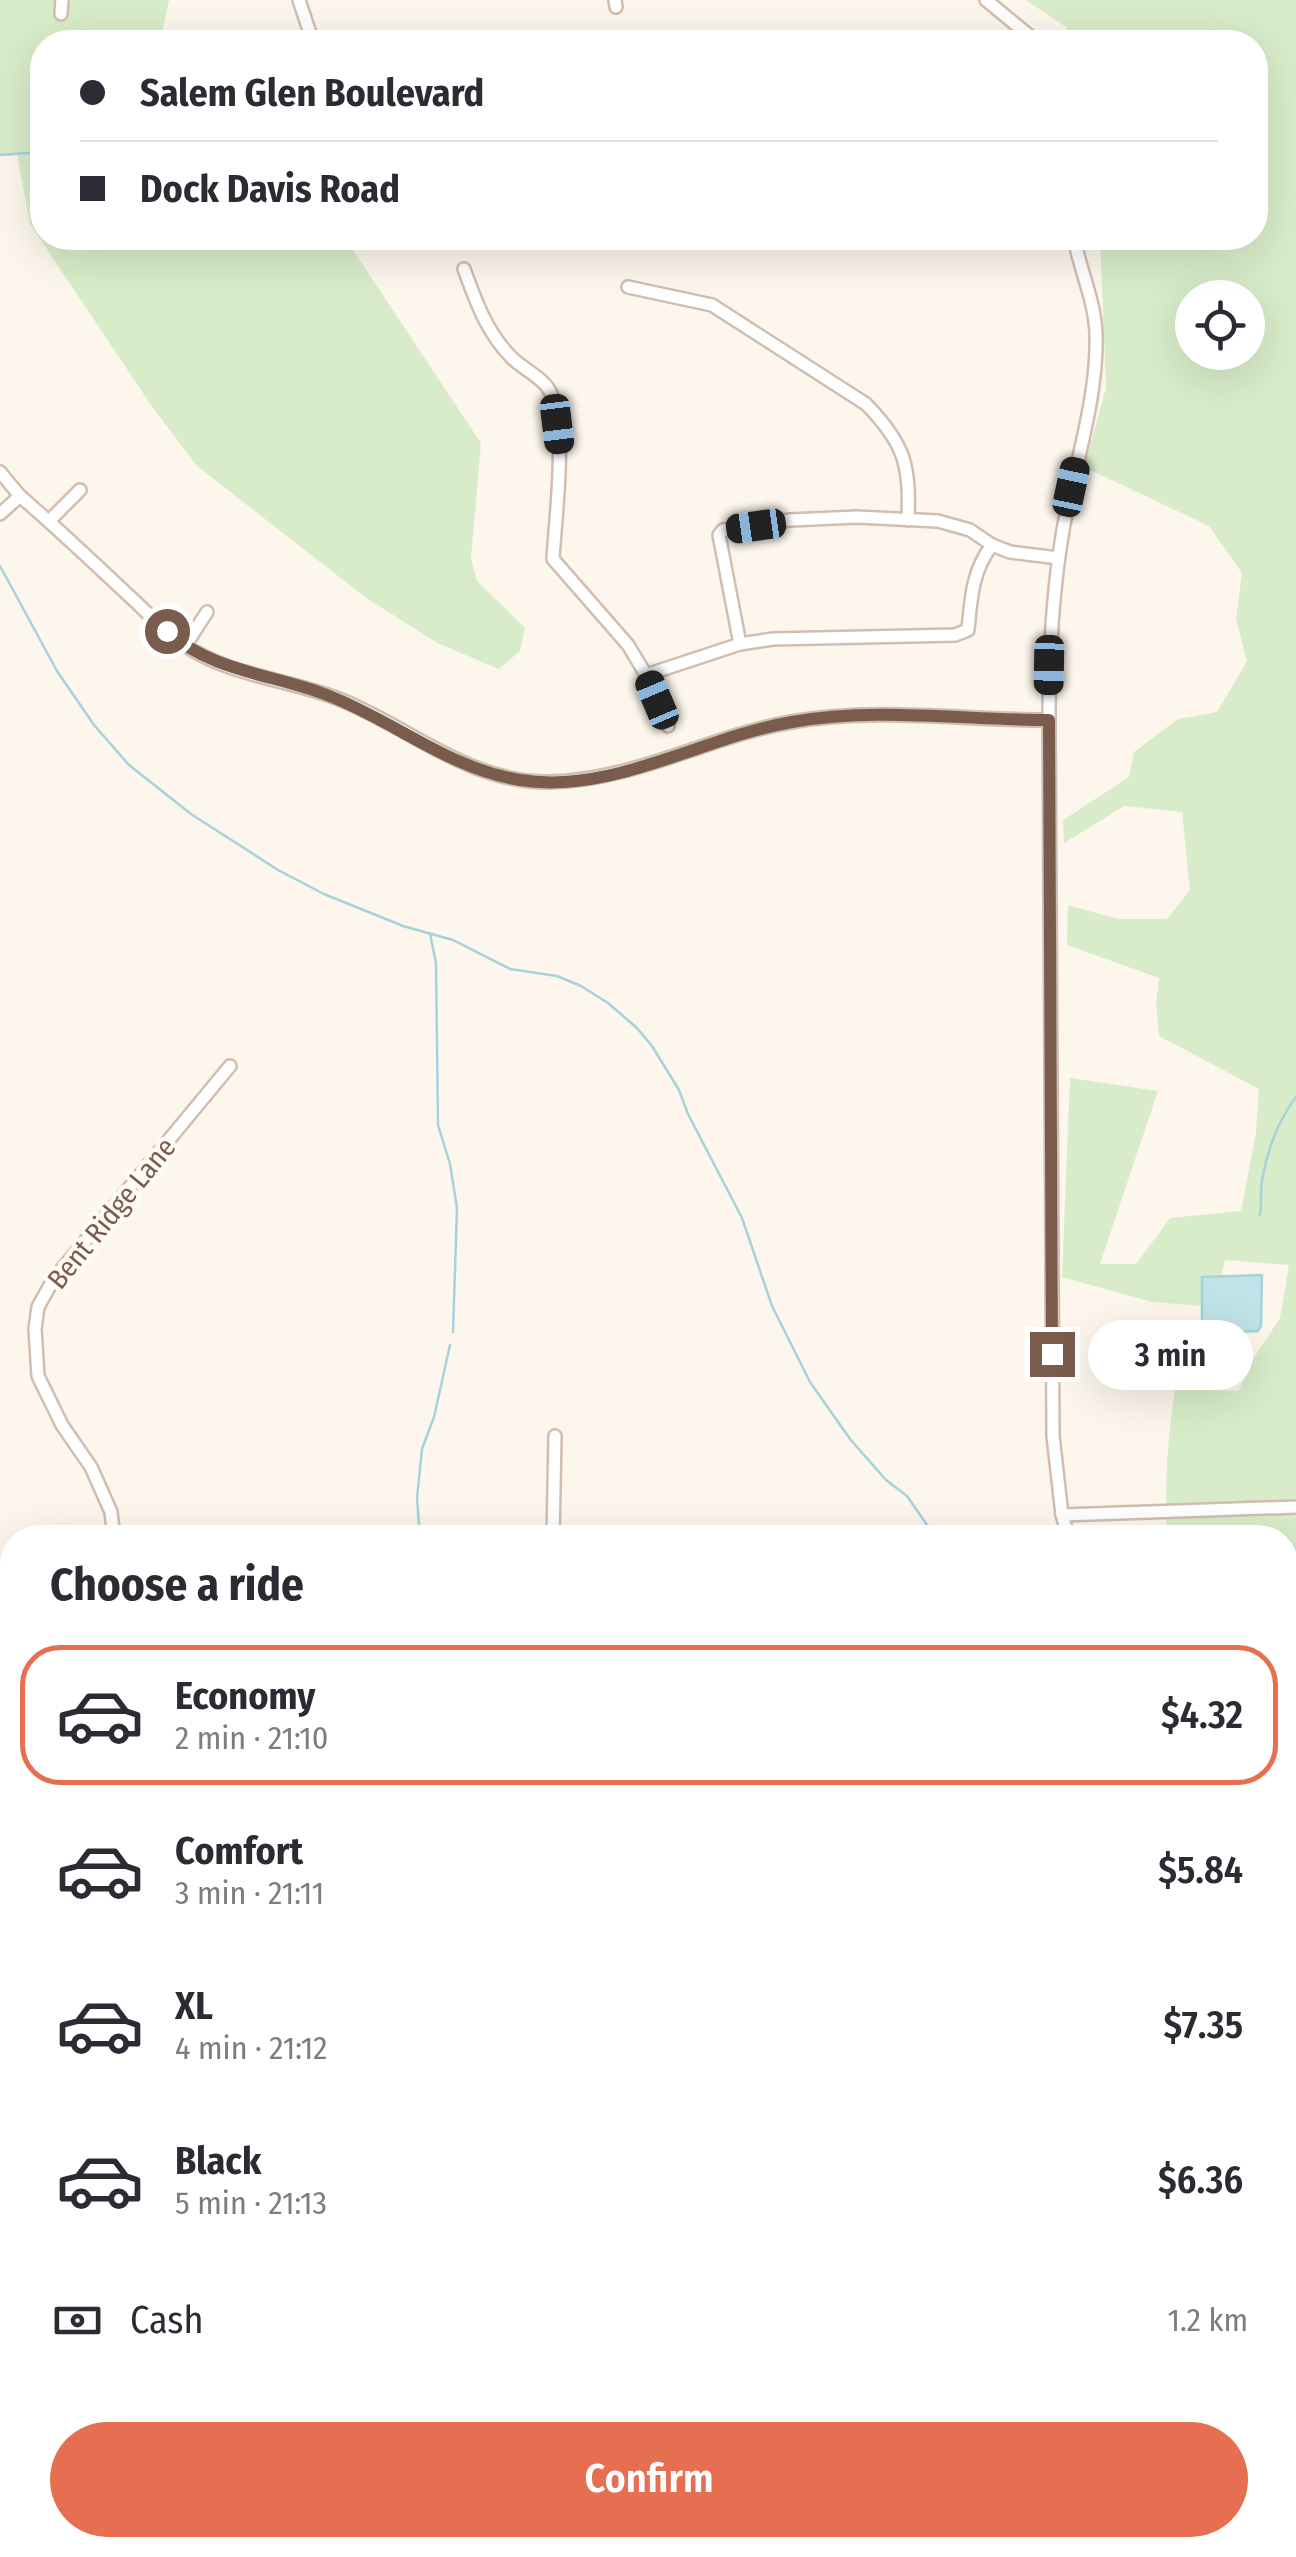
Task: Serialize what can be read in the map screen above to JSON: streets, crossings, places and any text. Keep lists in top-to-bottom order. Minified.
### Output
{"streets":{"street":["Bent Ridge Lane"]},"page":{"banner":["Salem Glen Boulevard","Dock Davis Road"],"bubble":"3 min","heading":"Choose a ride","list":[{"name":"Economy","note":"2 min · 21:10","value":"$4.32"},{"name":"Comfort","note":"3 min · 21:11","value":"$5.84"},{"name":"XL","note":"4 min · 21:12","value":"$7.35"},{"name":"Black","note":"5 min · 21:13","value":"$6.36"}],"pay":["Cash","1.2 km"],"buttons":"Confirm"}}
